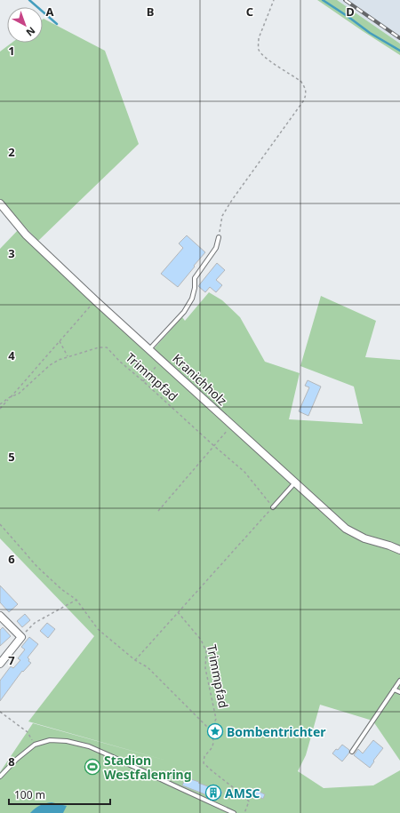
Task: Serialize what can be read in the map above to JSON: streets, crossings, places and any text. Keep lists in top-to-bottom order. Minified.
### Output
{"streets":{"street":["Kranichholz"],"path":["Trimmpfad"]},"places":{"place":["Bombentrichter"],"sports":["Stadion Westfalenring"],"building":["AMSC"]},"scale_bar":"100 m","north":"bottom right","grid":{"columns":["A","B","C","D"],"rows":["1","2","3","4","5","6","7","8"]}}
